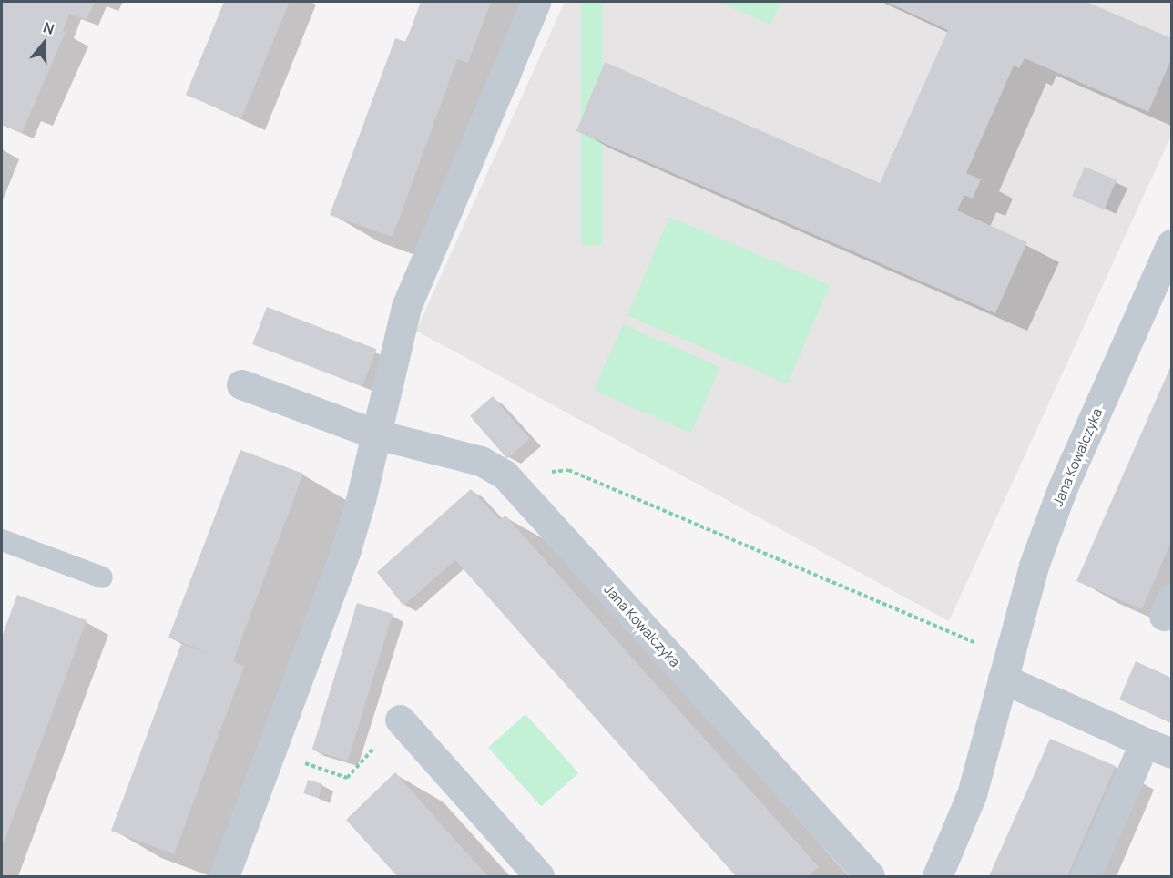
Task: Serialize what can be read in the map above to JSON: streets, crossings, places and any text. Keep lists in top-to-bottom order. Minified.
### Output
{"streets":{"street":["Jana Kowalczyka"]},"north":"top"}
